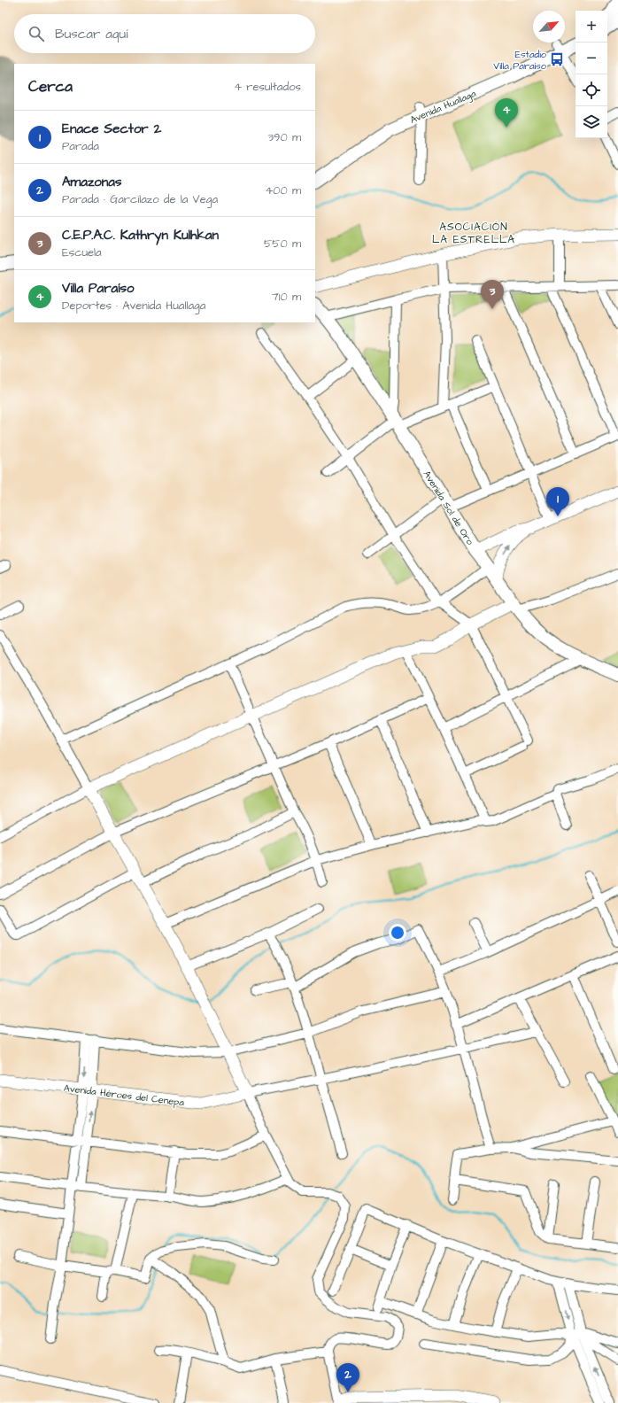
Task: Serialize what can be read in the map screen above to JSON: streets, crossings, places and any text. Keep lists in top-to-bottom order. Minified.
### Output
{"streets":{"main road":["Avenida Huallaga","Avenida Sol de Oro"],"street":["Avenida Héroes del Cenepa"]},"districts":["ASOCIACIÓN LA ESTRELLA"],"places":{"bus stop":["Estadio Villa Paraíso"]},"north":"top right","page":{"map_buttons":["+","−"],"search":"Buscar aquí","heading":["Cerca","4 resultados"],"pins":["4","3","1","2"],"list":[{"mark":"1","name":"Enace Sector 2","note":"Parada","value":"390 m"},{"mark":"2","name":"Amazonas","note":"Parada · Garcilazo de la Vega","value":"400 m"},{"mark":"3","name":"C.E.P.A.C. Kathryn Kulhkan","note":"Escuela","value":"550 m"},{"mark":"4","name":"Villa Paraíso","note":"Deportes · Avenida Huallaga","value":"710 m"}]}}
